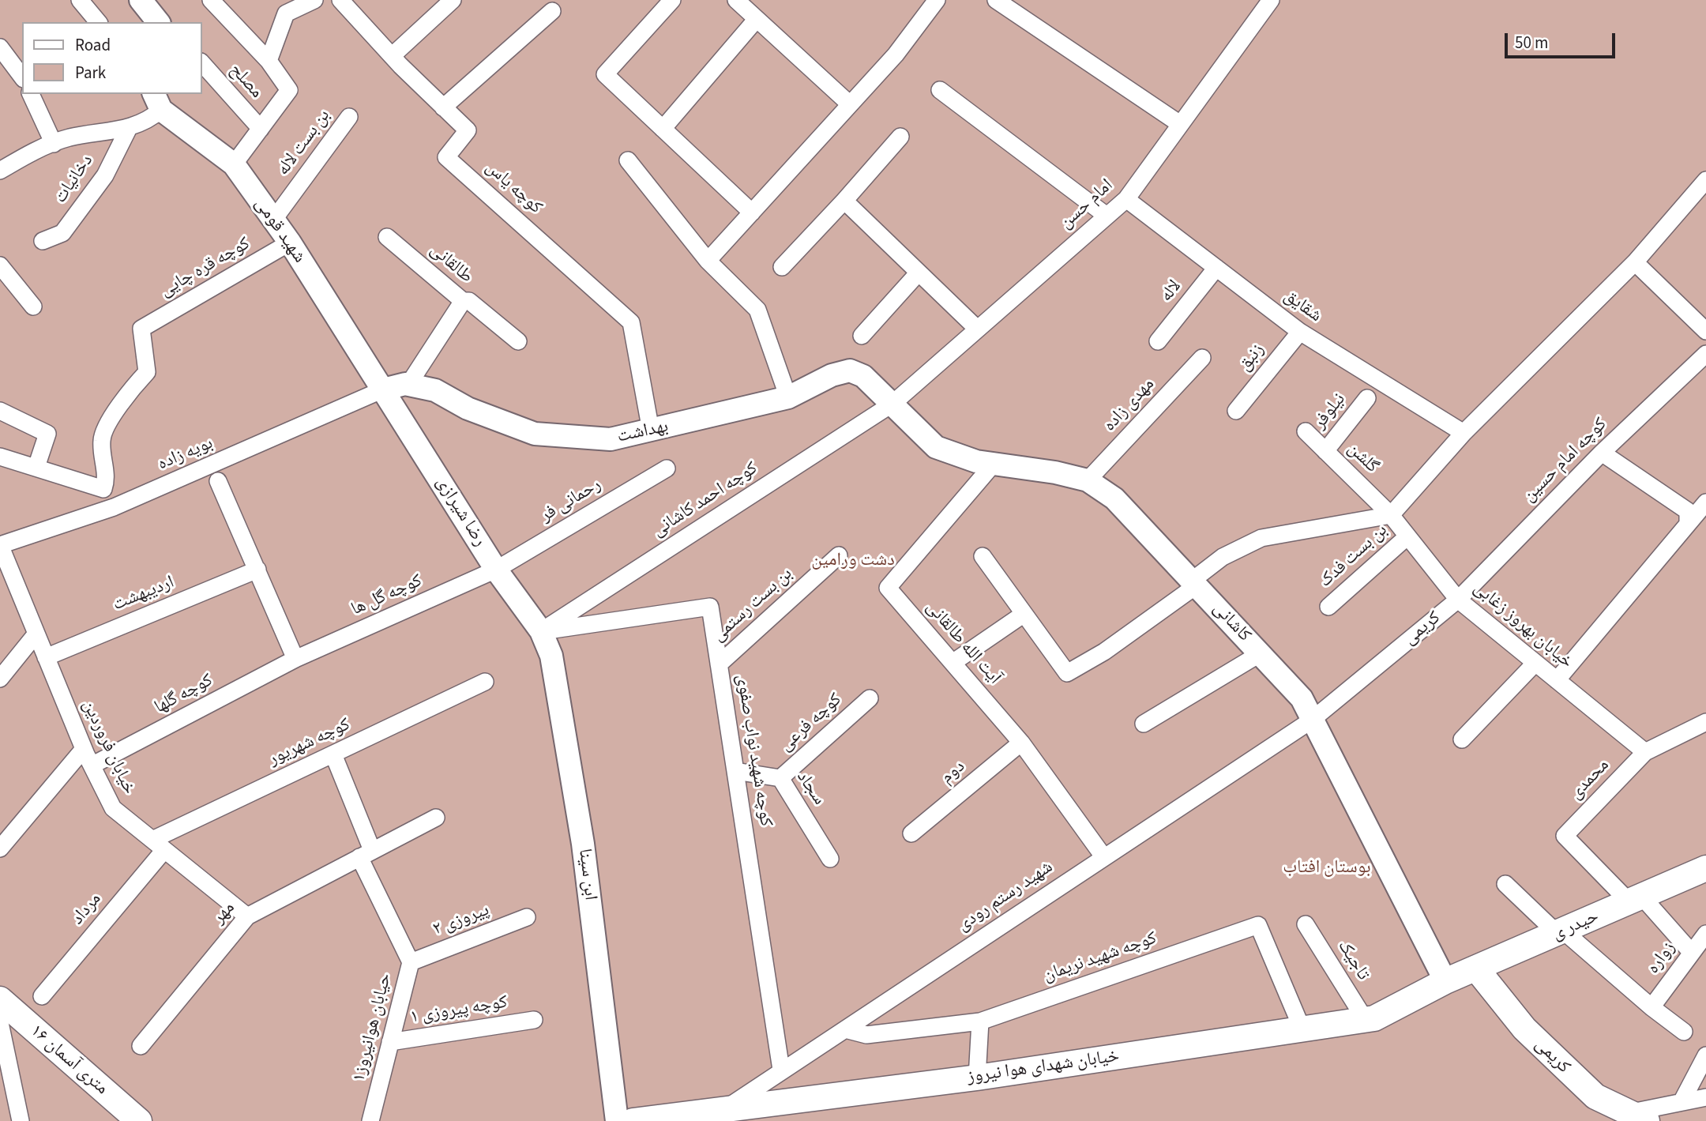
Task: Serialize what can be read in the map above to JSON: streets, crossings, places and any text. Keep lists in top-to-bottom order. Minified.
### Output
{"streets":{"main road":["کریمی","حیدر ی","۱۶ متری آسمان","خیابان شهدای هوا نیروز"],"street":["مصلح","بن بست لاله","دخانیات","کوچه یاس","امام حسن","شهید قومی","طالقانی","کوچه قره چایی","لاله","شقایق","زنبق","مهدی زاده","نیلوفر","بهداشت","بویه زاده","گلشن","کوچه امام حسین","کوچه احمد کاشانی","رحمانی فر","رضا شیرازی","بن بست فدک","اردیبهشت","کوچه گل ها","بن بست رستمی","کاشانی","خیابان بهروز زغابی","آیت الله طالقانی","کوچه گلها","کوچه فرعی","کوچه شهریور","خیابان فروردین","کوچه شهید نواب صفوی","دوم","محمدی","سجاد","ابن سینا","شهید رستم رودی","مرداد","مهر","پیروزی ۲","کوچه شهید نریمان","زواره","تاجیک","کوچه پیروزی ۱","حیابان هوانیروز۱"]},"crossings":[["بن بست لاله","شهید قومی"],["کوچه یاس","بهداشت"],["امام حسن","شقایق"],["امام حسن","بهداشت"],["امام حسن","کوچه احمد کاشانی"],["امام حسن","کاشانی"],["شهید قومی","کوچه قره چایی"],["شهید قومی","بهداشت"],["شهید قومی","بویه زاده"],["شهید قومی","رضا شیرازی"],["طالقانی","بهداشت"],["لاله","شقایق"],["شقایق","زنبق"],["مهدی زاده","کاشانی"],["نیلوفر","گلشن"],["بهداشت","بویه زاده"],["بهداشت","کوچه احمد کاشانی"],["بهداشت","رضا شیرازی"],["بهداشت","کاشانی"],["بویه زاده","رضا شیرازی"],["بویه زاده","خیابان فروردین"],["گلشن","خیابان بهروز زغابی"],["کوچه امام حسین","خیابان بهروز زغابی"],["کوچه امام حسین","کریمی"],["کوچه احمد کاشانی","رضا شیرازی"],["کوچه احمد کاشانی","کاشانی"],["کوچه احمد کاشانی","کوچه شهید نواب صفوی"],["کوچه احمد کاشانی","ابن سینا"],["رحمانی فر","رضا شیرازی"],["رحمانی فر","کوچه گل ها"],["رضا شیرازی","کوچه گل ها"],["رضا شیرازی","کوچه شهید نواب صفوی"],["رضا شیرازی","ابن سینا"],["بن بست فدک","خیابان بهروز زغابی"],["اردیبهشت","خیابان فروردین"],["کوچه گل ها","کوچه گلها"],["بن بست رستمی","کوچه شهید نواب صفوی"],["کاشانی","کریمی"],["کاشانی","آیت الله طالقانی"],["کاشانی","شهید رستم رودی"],["کاشانی","حیدر ی"],["کاشانی","خیابان شهدای هوا نیروز"],["خیابان بهروز زغابی","کریمی"],["خیابان بهروز زغابی","محمدی"],["کریمی","شهید رستم رودی"],["کریمی","حیدر ی"],["آیت الله طالقانی","دوم"],["آیت الله طالقانی","شهید رستم رودی"],["کوچه گلها","خیابان فروردین"],["کوچه فرعی","سجاد"],["کوچه شهریور","خیابان فروردین"],["کوچه شهریور","مرداد"],["کوچه شهریور","حیابان هوانیروز۱"],["خیابان فروردین","مرداد"],["خیابان فروردین","مهر"],["کوچه شهید نواب صفوی","سجاد"],["کوچه شهید نواب صفوی","ابن سینا"],["کوچه شهید نواب صفوی","شهید رستم رودی"],["محمدی","حیدر ی"],["شهید رستم رودی","کوچه شهید نریمان"],["شهید رستم رودی","خیابان شهدای هوا نیروز"],["مهر","حیابان هوانیروز۱"],["پیروزی ۲","حیابان هوانیروز۱"],["حیدر ی","خیابان شهدای هوا نیروز"],["کوچه شهید نریمان","خیابان شهدای هوا نیروز"],["تاجیک","خیابان شهدای هوا نیروز"],["کوچه پیروزی ۱","حیابان هوانیروز۱"]],"parks":["دشت ورامین","بوستان افتاب"],"legend":["Road","Park"],"scale_bar":"50 m"}
